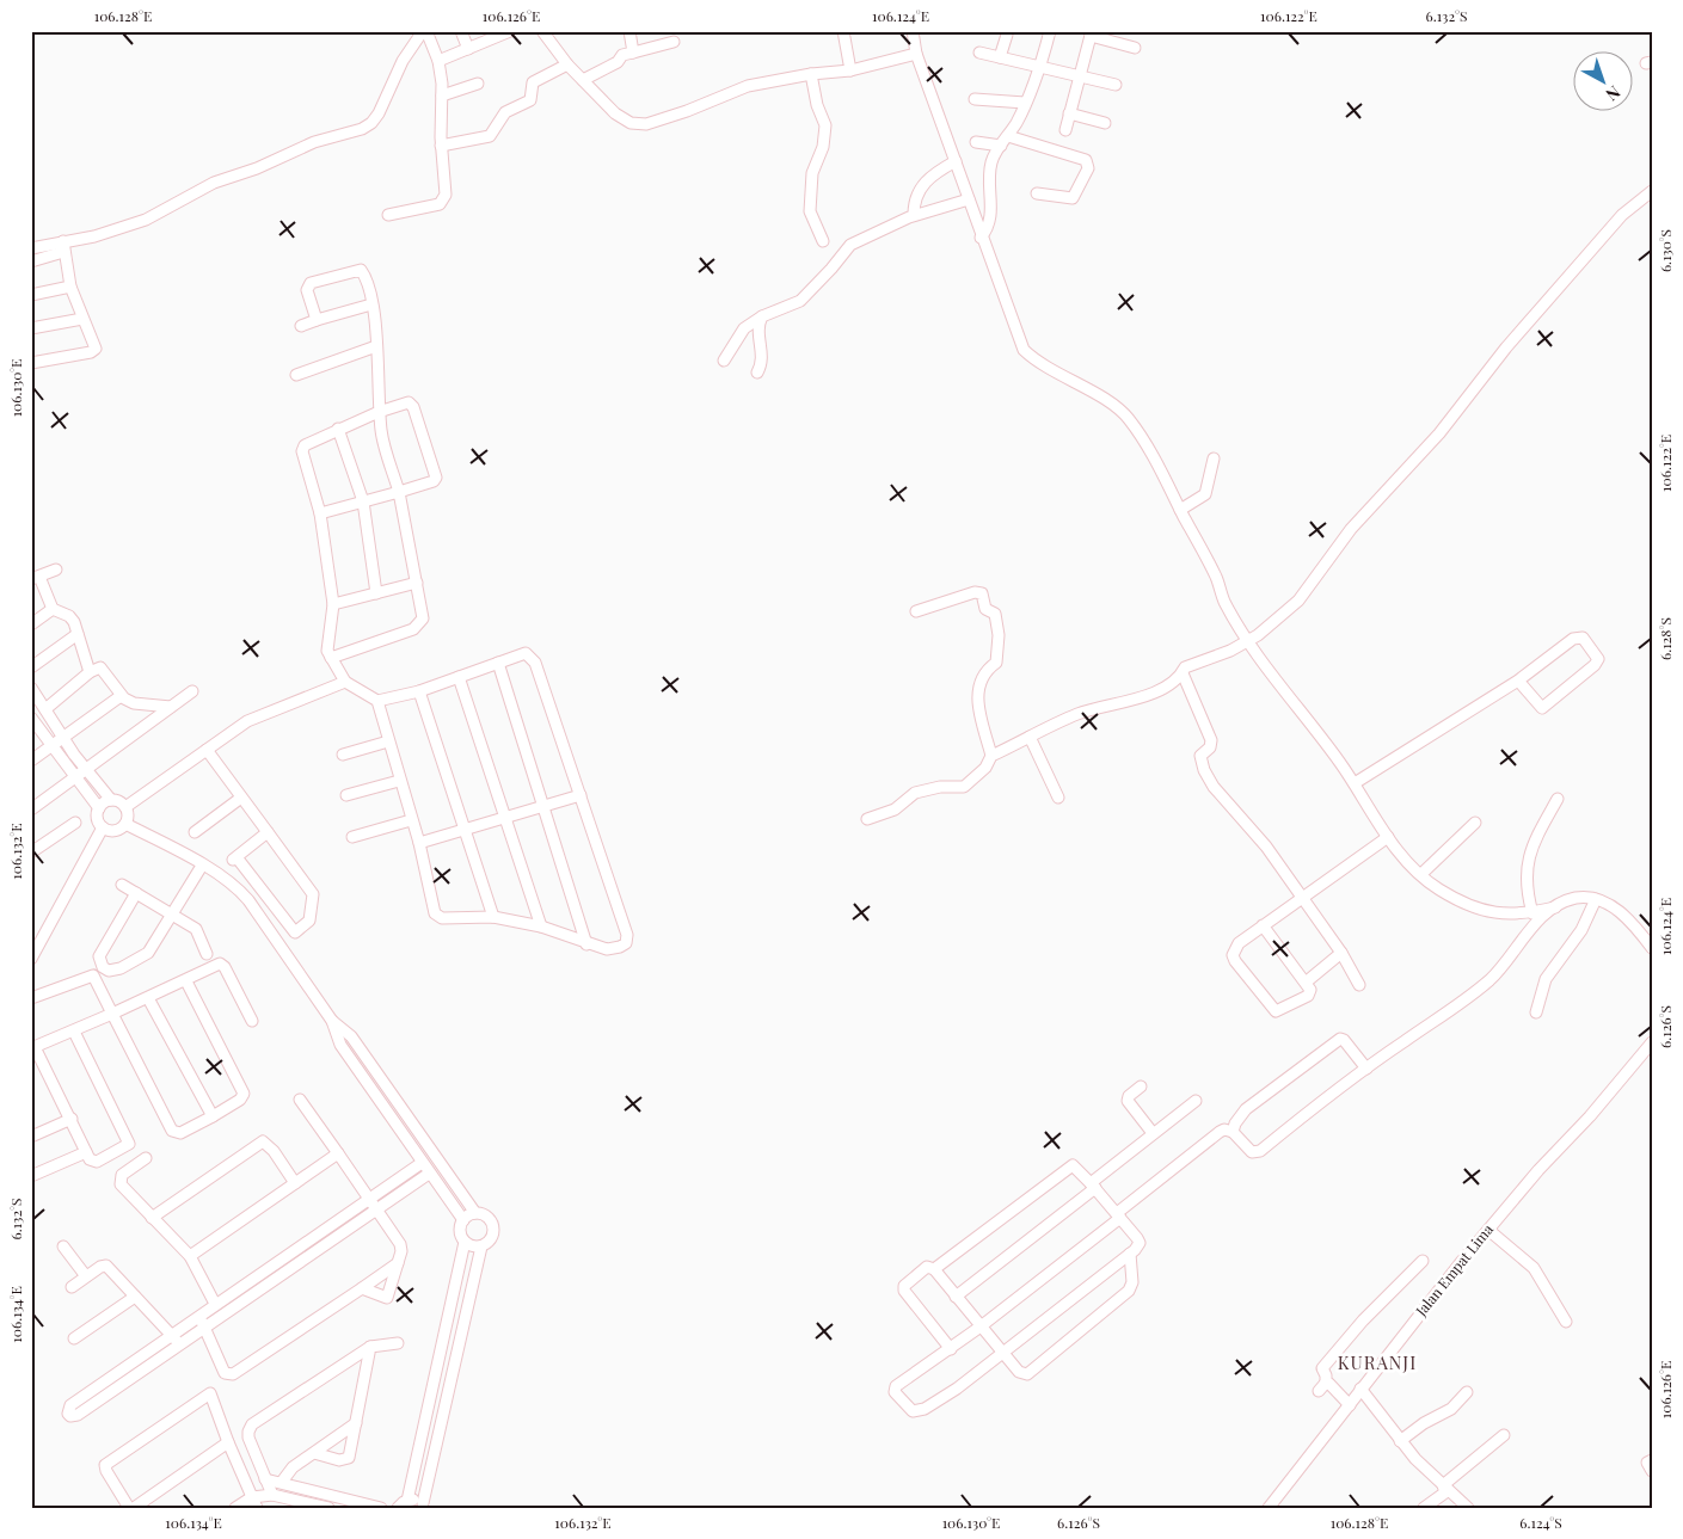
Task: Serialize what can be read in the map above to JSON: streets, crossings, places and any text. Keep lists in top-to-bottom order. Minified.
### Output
{"streets":{"street":["Jalan Empat Lima"]},"districts":["KURANJI"],"north":"bottom right","coordinates":["106.128°E","106.126°E","106.124°E","106.122°E","6.132°S","6.130°S","106.130°E","6.128°S","106.132°E","6.126°S","106.134°E","6.124°S"]}
